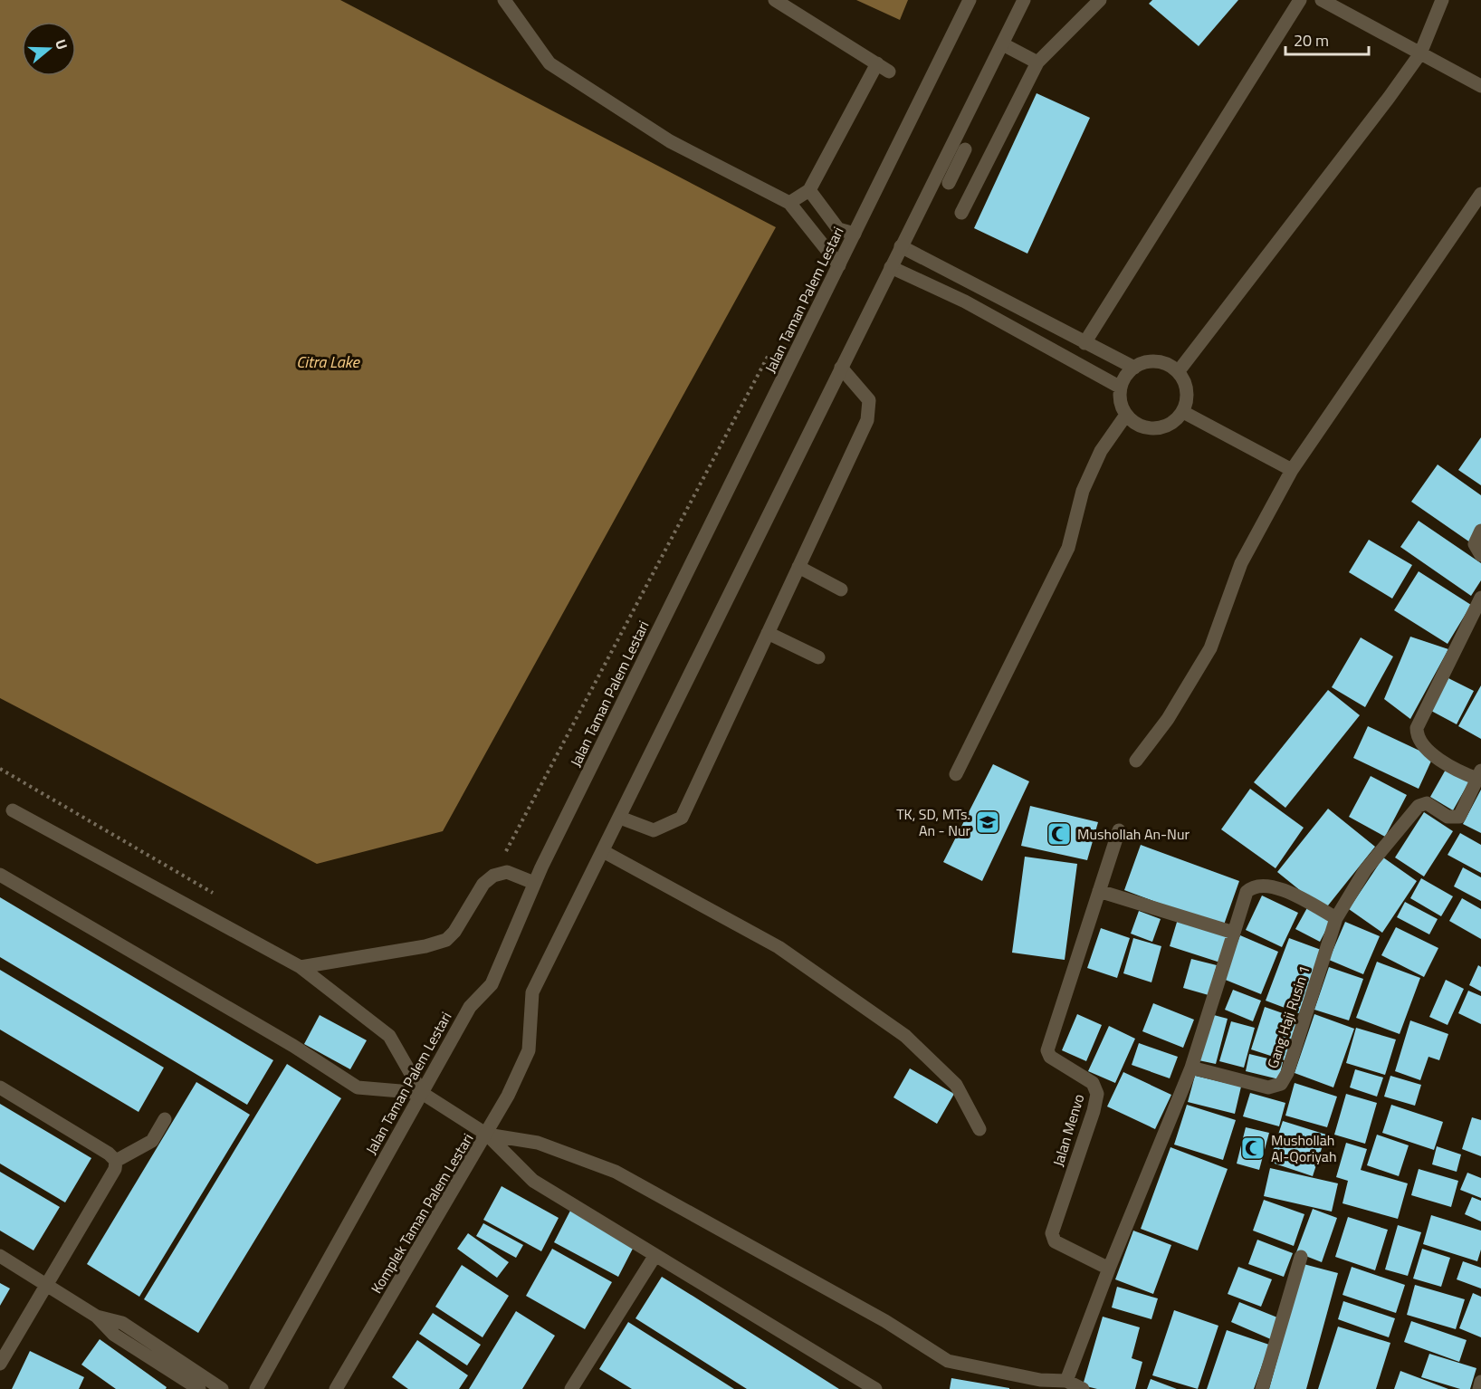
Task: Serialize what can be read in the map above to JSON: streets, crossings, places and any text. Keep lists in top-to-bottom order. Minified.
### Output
{"streets":{"street":["Jalan Taman Palem Lestari","Gang Haji Rusin 1","Jalan Menvo","Komplek Taman Palem Lestari"]},"water":["Citra Lake"],"places":{"school or university":["TK, SD, MTs. An - Nur"],"mosque":["Mushollah An-Nur","Mushollah Al-Qoriyah"]},"scale_bar":"20 m","north":"right"}
